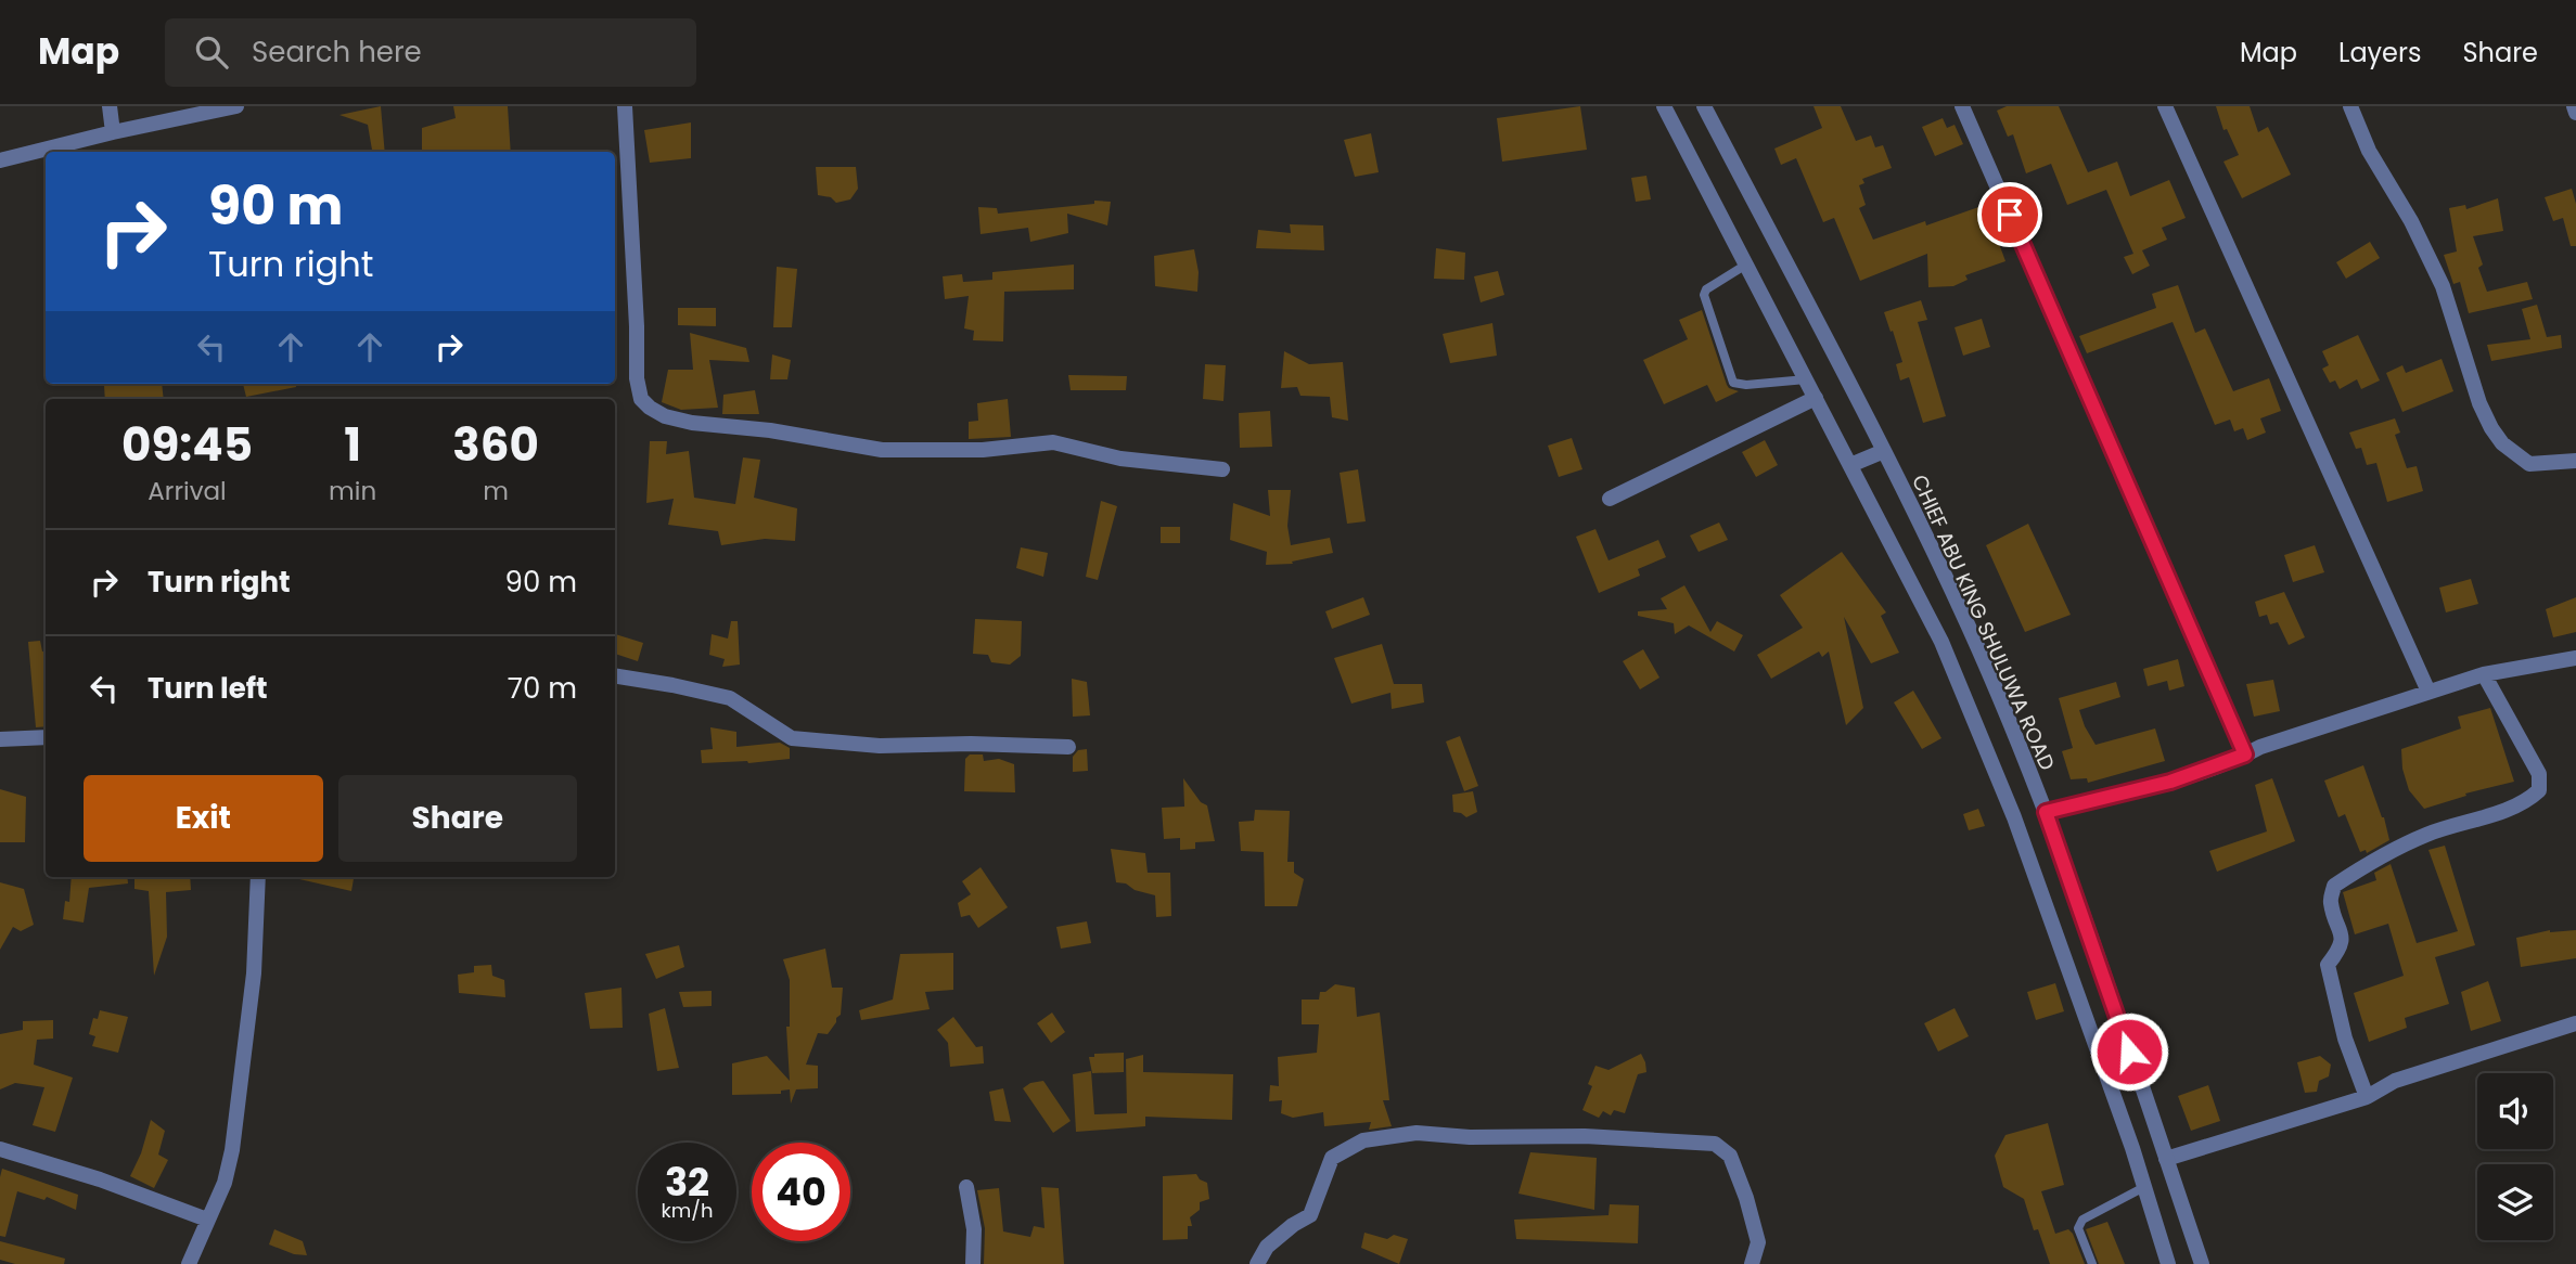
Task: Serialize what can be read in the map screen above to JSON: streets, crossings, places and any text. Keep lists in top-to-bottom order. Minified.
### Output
{"streets":{"street":["CHIEF ABU KING SHULUWA ROAD"]},"page":{"header":"Map","search":"Search here","nav":["Map","Layers","Share"],"turn":["90 m","Turn right"],"eta":["09:45","Arrival","1","min","360","m"],"list":[{"name":"Turn right","value":"90 m"},{"name":"Turn left","value":"70 m"}],"buttons":["Exit","Share"],"speed":"32 km/h","limit":"40"}}
